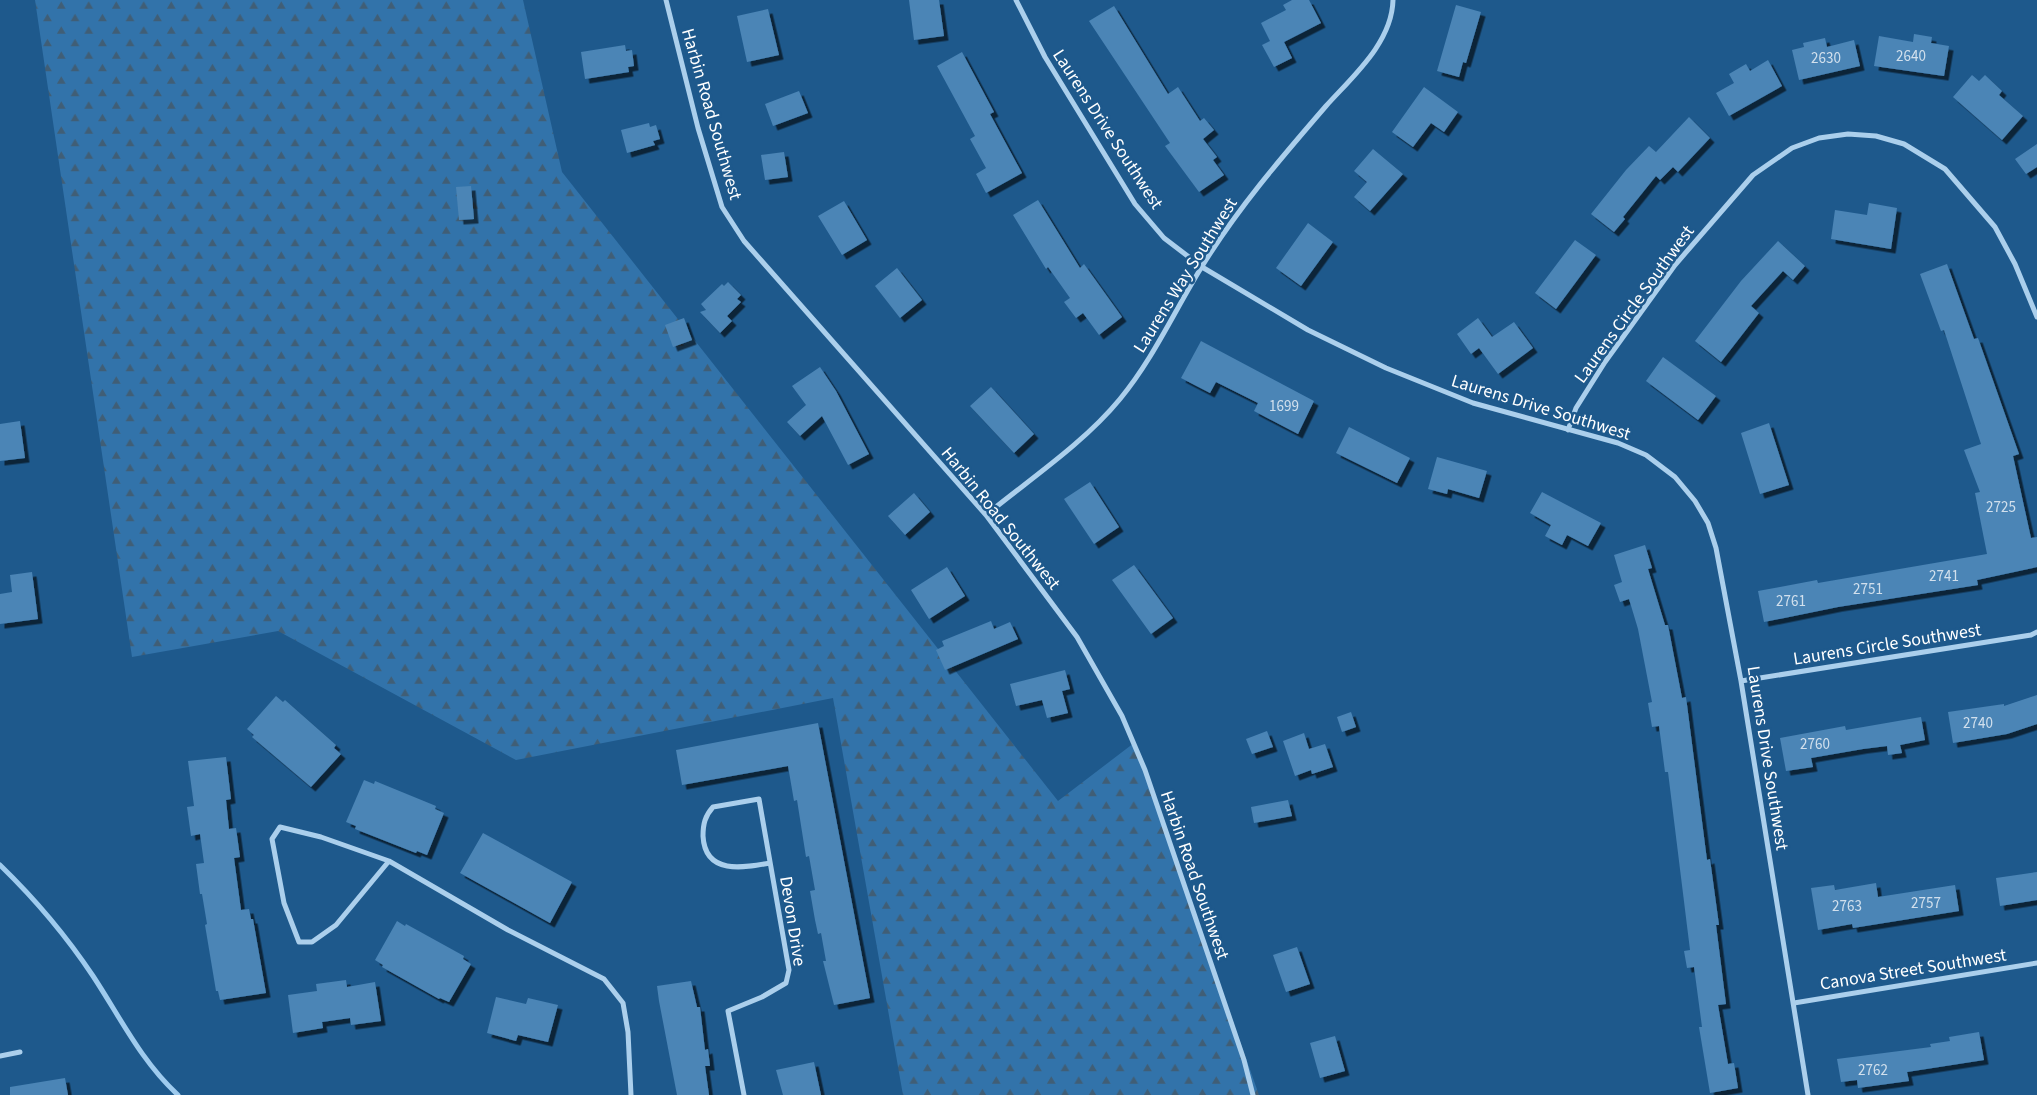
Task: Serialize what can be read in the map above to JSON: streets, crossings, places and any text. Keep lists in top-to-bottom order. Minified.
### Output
{"streets":{"street":["Harbin Road Southwest","Laurens Drive Southwest","Laurens Way Southwest","Laurens Circle Southwest","Devon Drive","Canova Street Southwest"]},"crossings":[["Harbin Road Southwest","Laurens Way Southwest"],["Laurens Drive Southwest","Laurens Way Southwest"],["Laurens Drive Southwest","Laurens Circle Southwest"],["Laurens Drive Southwest","Canova Street Southwest"]],"house_numbers":["2640","2630","1699","2725","2741","2751","2761","2740","2760","2757","2763","2762"]}
